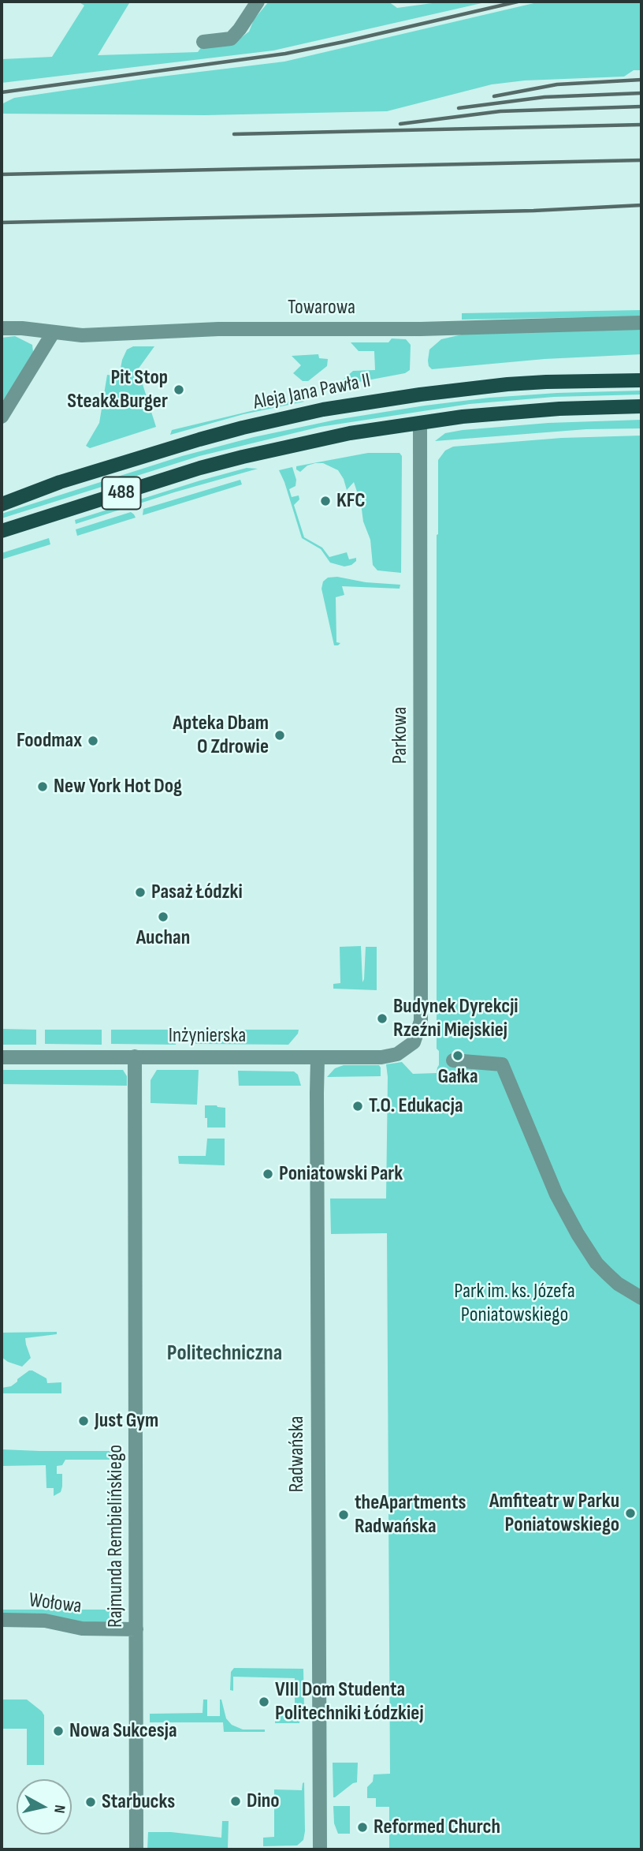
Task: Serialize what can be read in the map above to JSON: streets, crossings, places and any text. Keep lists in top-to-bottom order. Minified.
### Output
{"streets":{"main road":["Aleja Jana Pawła II","488"],"street":["Towarowa","Parkowa","Inżynierska","Radwańska","Rajmunda Rembielińskiego","Wołowa"]},"crossings":[["488","Parkowa"],["Parkowa","Inżynierska"],["Inżynierska","Radwańska"],["Inżynierska","Rajmunda Rembielińskiego"],["Rajmunda Rembielińskiego","Wołowa"]],"districts":["Politechniczna"],"parks":["Park im. ks. Józefa Poniatowskiego"],"places":["Pit Stop Steak&Burger","KFC","Apteka Dbam O Zdrowie","Foodmax","New York Hot Dog","Pasaż Łódzki","Auchan","Budynek Dyrekcji Rzeźni Miejskiej","Gałka","T.O. Edukacja","Poniatowski Park","Just Gym","Amfiteatr w Parku Poniatowskiego","theApartments Radwańska","VIII Dom Studenta Politechniki Łódzkiej","Nowa Sukcesja","Dino","Starbucks","Reformed Church"],"north":"right"}
